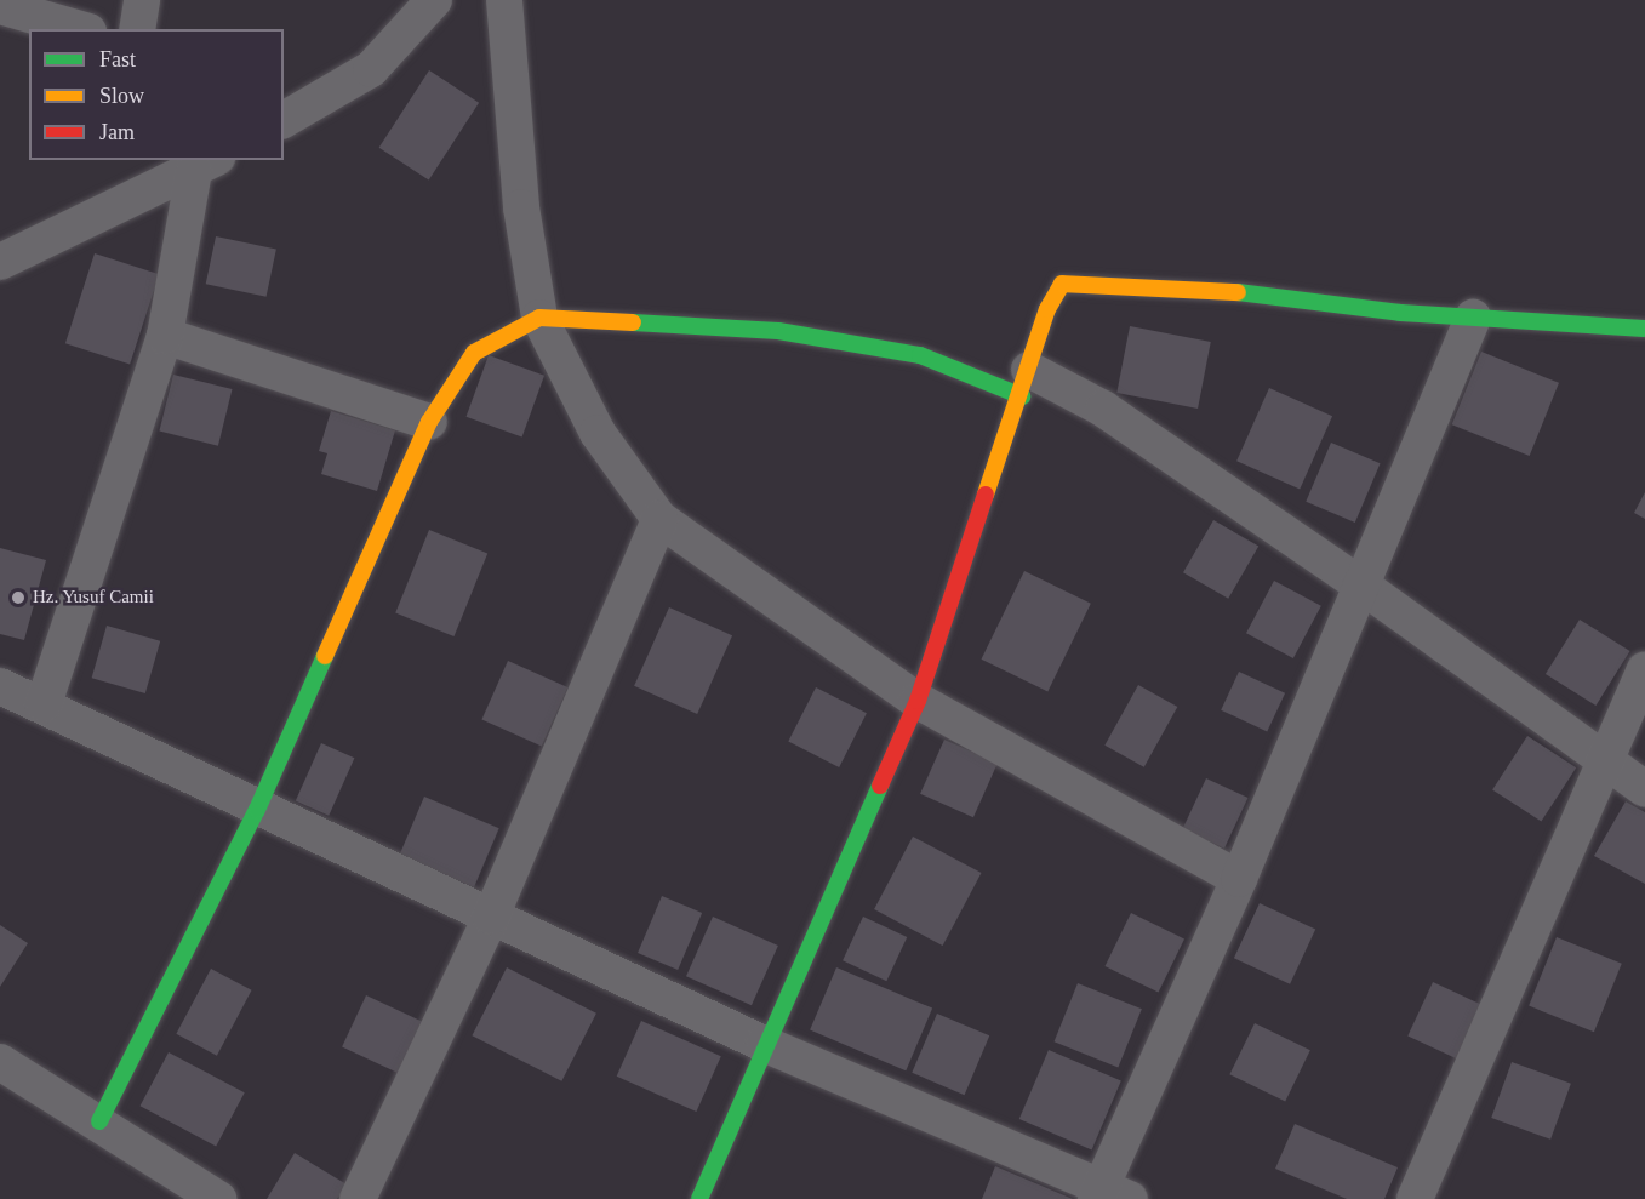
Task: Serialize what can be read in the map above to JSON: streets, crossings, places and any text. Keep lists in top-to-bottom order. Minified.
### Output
{"places":["Hz. Yusuf Camii"],"legend":["Fast","Slow","Jam"]}
